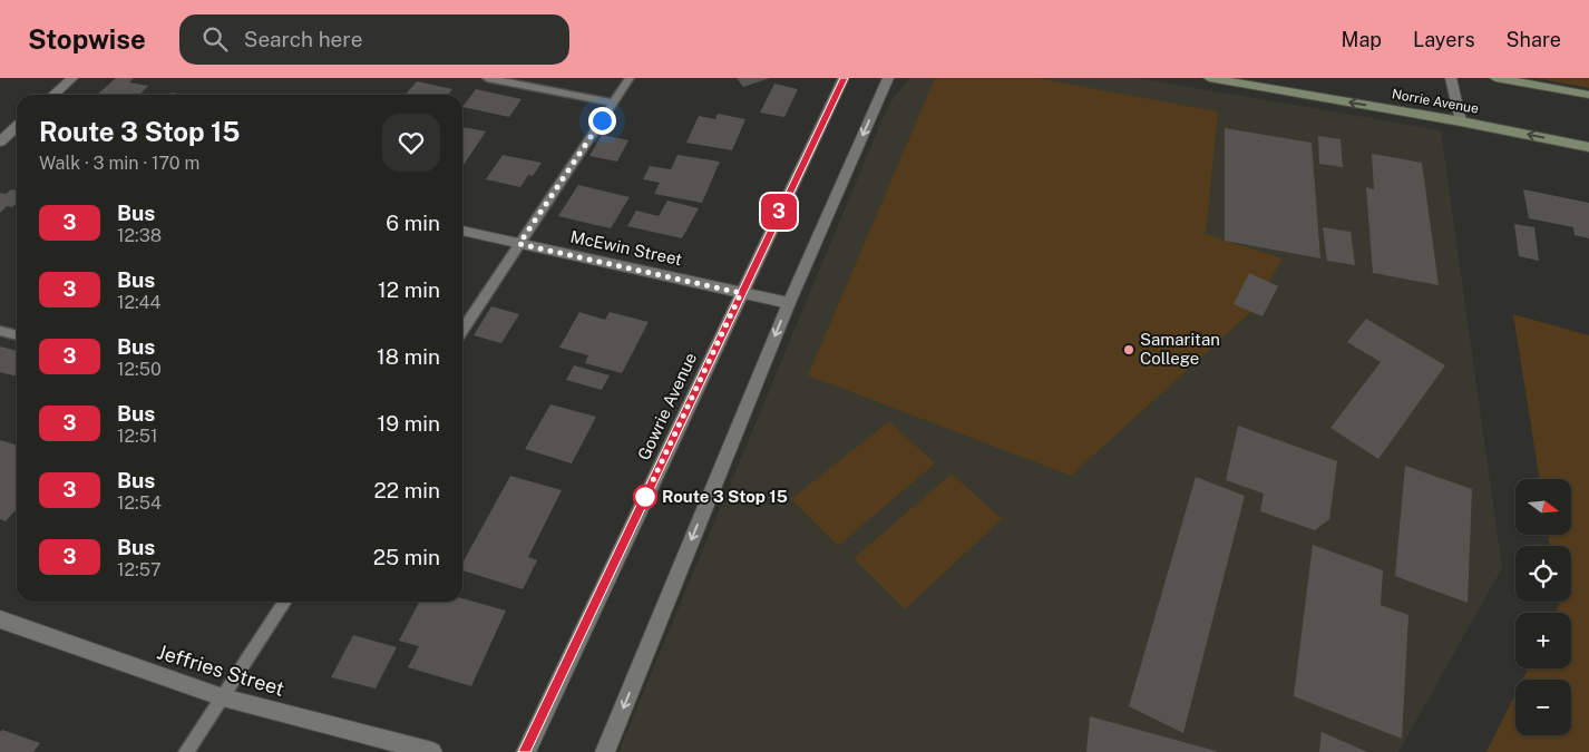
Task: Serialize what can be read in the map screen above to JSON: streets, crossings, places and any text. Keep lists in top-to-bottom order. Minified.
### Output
{"streets":{"main road":["Norrie Avenue"],"street":["McEwin Street","Gowrie Avenue","Jeffries Street"]},"crossings":[["McEwin Street","Gowrie Avenue"]],"one_way":["Norrie Avenue"],"places":["Samaritan College","Route 3 Stop 15"],"lines":["bus line 3"],"north":"right","page":{"header":"Stopwise","search":"Search here","nav":["Map","Layers","Share"],"on_map":"3","heading":["Route 3 Stop 15","Walk · 3 min · 170 m"],"list":[{"mark":"3","name":"Bus","note":"12:38","value":"6 min"},{"mark":"3","name":"Bus","note":"12:44","value":"12 min"},{"mark":"3","name":"Bus","note":"12:50","value":"18 min"},{"mark":"3","name":"Bus","note":"12:51","value":"19 min"},{"mark":"3","name":"Bus","note":"12:54","value":"22 min"},{"mark":"3","name":"Bus","note":"12:57","value":"25 min"}],"map_buttons":["+","−"]}}
